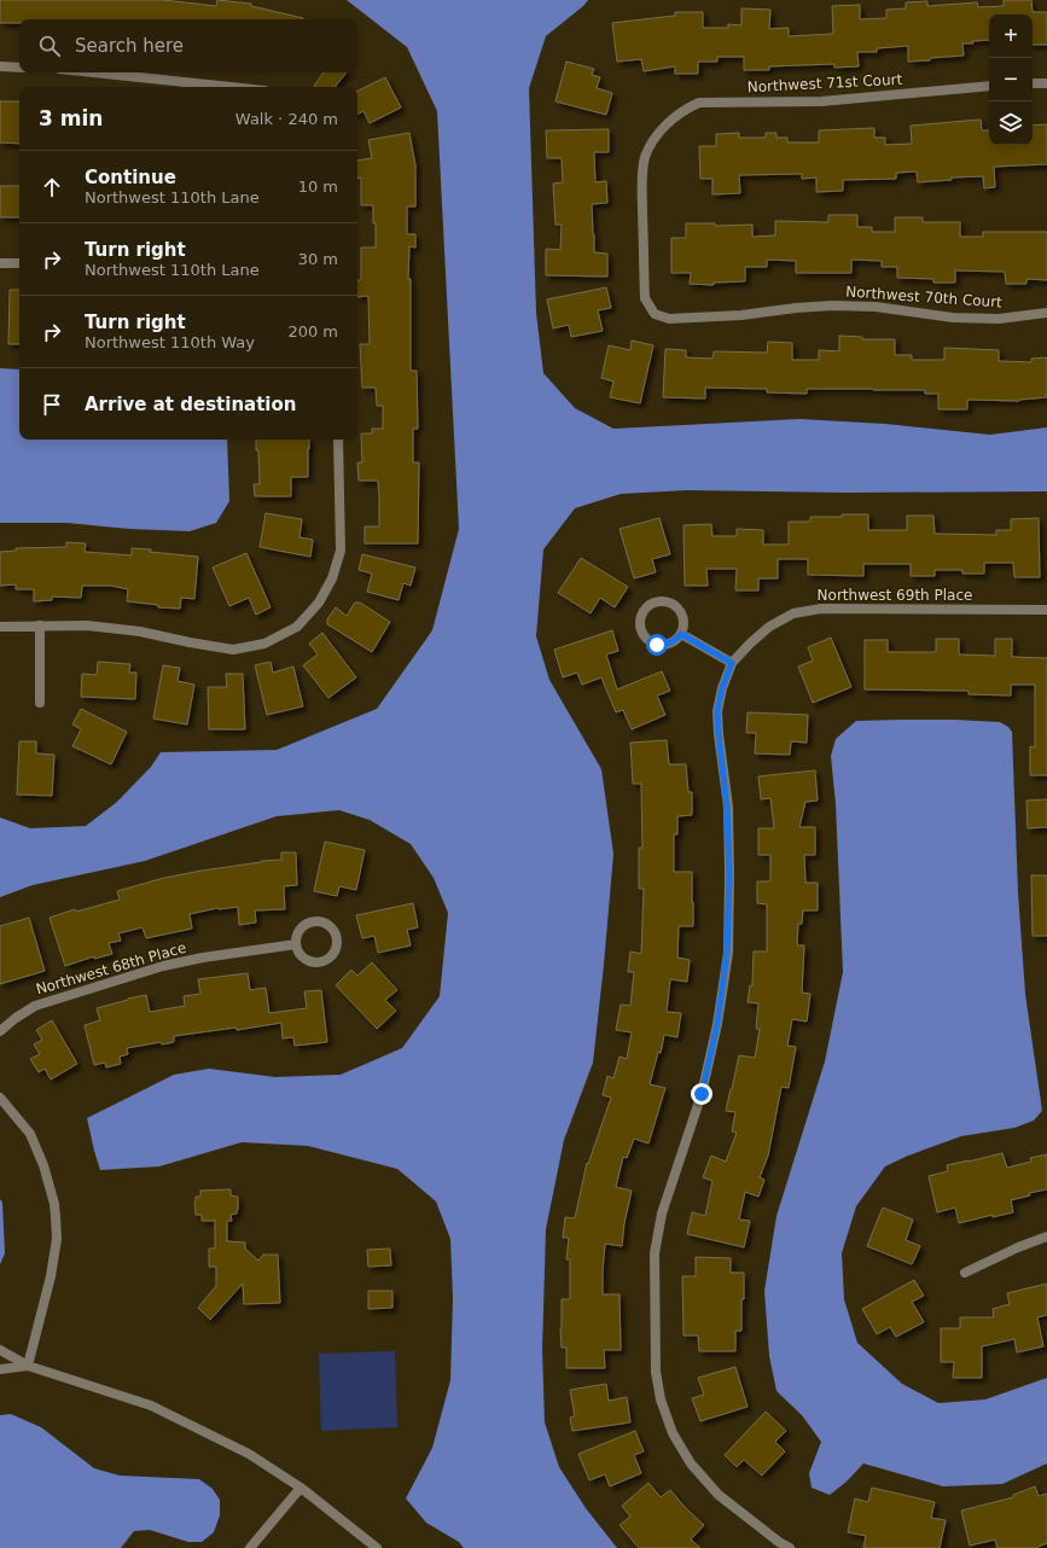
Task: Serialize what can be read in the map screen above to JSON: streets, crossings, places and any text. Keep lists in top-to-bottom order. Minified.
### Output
{"streets":{"street":["Northwest 71st Court","Northwest 70th Court","Northwest 69th Place","Northwest 68th Place"]},"crossings":[["Northwest 71st Court","Northwest 70th Court"]],"page":{"map_buttons":["+","−"],"search":"Search here","heading":["3 min","Walk · 240 m"],"list":[["Continue","Northwest 110th Lane","10 m"],["Turn right","Northwest 110th Lane","30 m"],["Turn right","Northwest 110th Way","200 m"],"Arrive at destination"]}}
